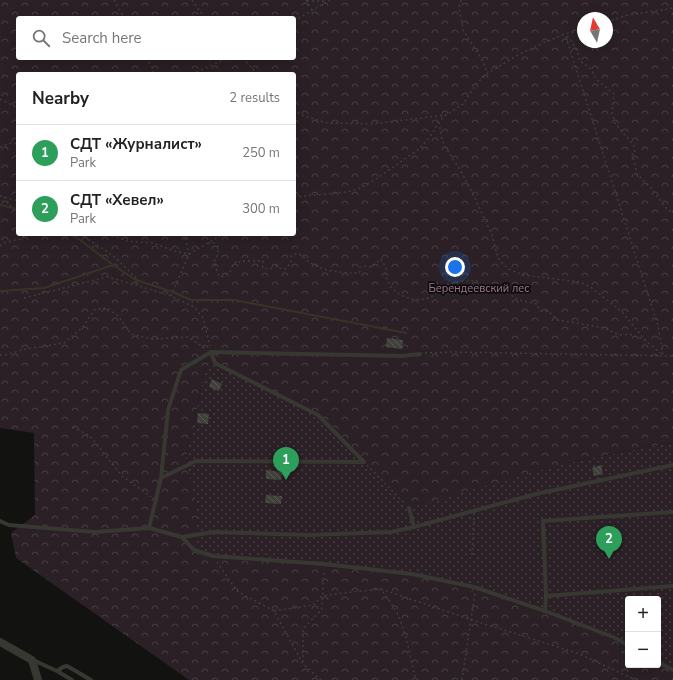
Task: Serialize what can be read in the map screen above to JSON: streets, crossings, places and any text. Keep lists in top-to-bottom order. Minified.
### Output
{"parks":["Берендеевский лес"],"north":"top","page":{"search":"Search here","heading":["Nearby","2 results"],"list":[{"mark":"1","name":"СДТ «Журналист»","note":"Park","value":"250 m"},{"mark":"2","name":"СДТ «Хевел»","note":"Park","value":"300 m"}],"pins":["1","2"],"map_buttons":["+","−"]}}
